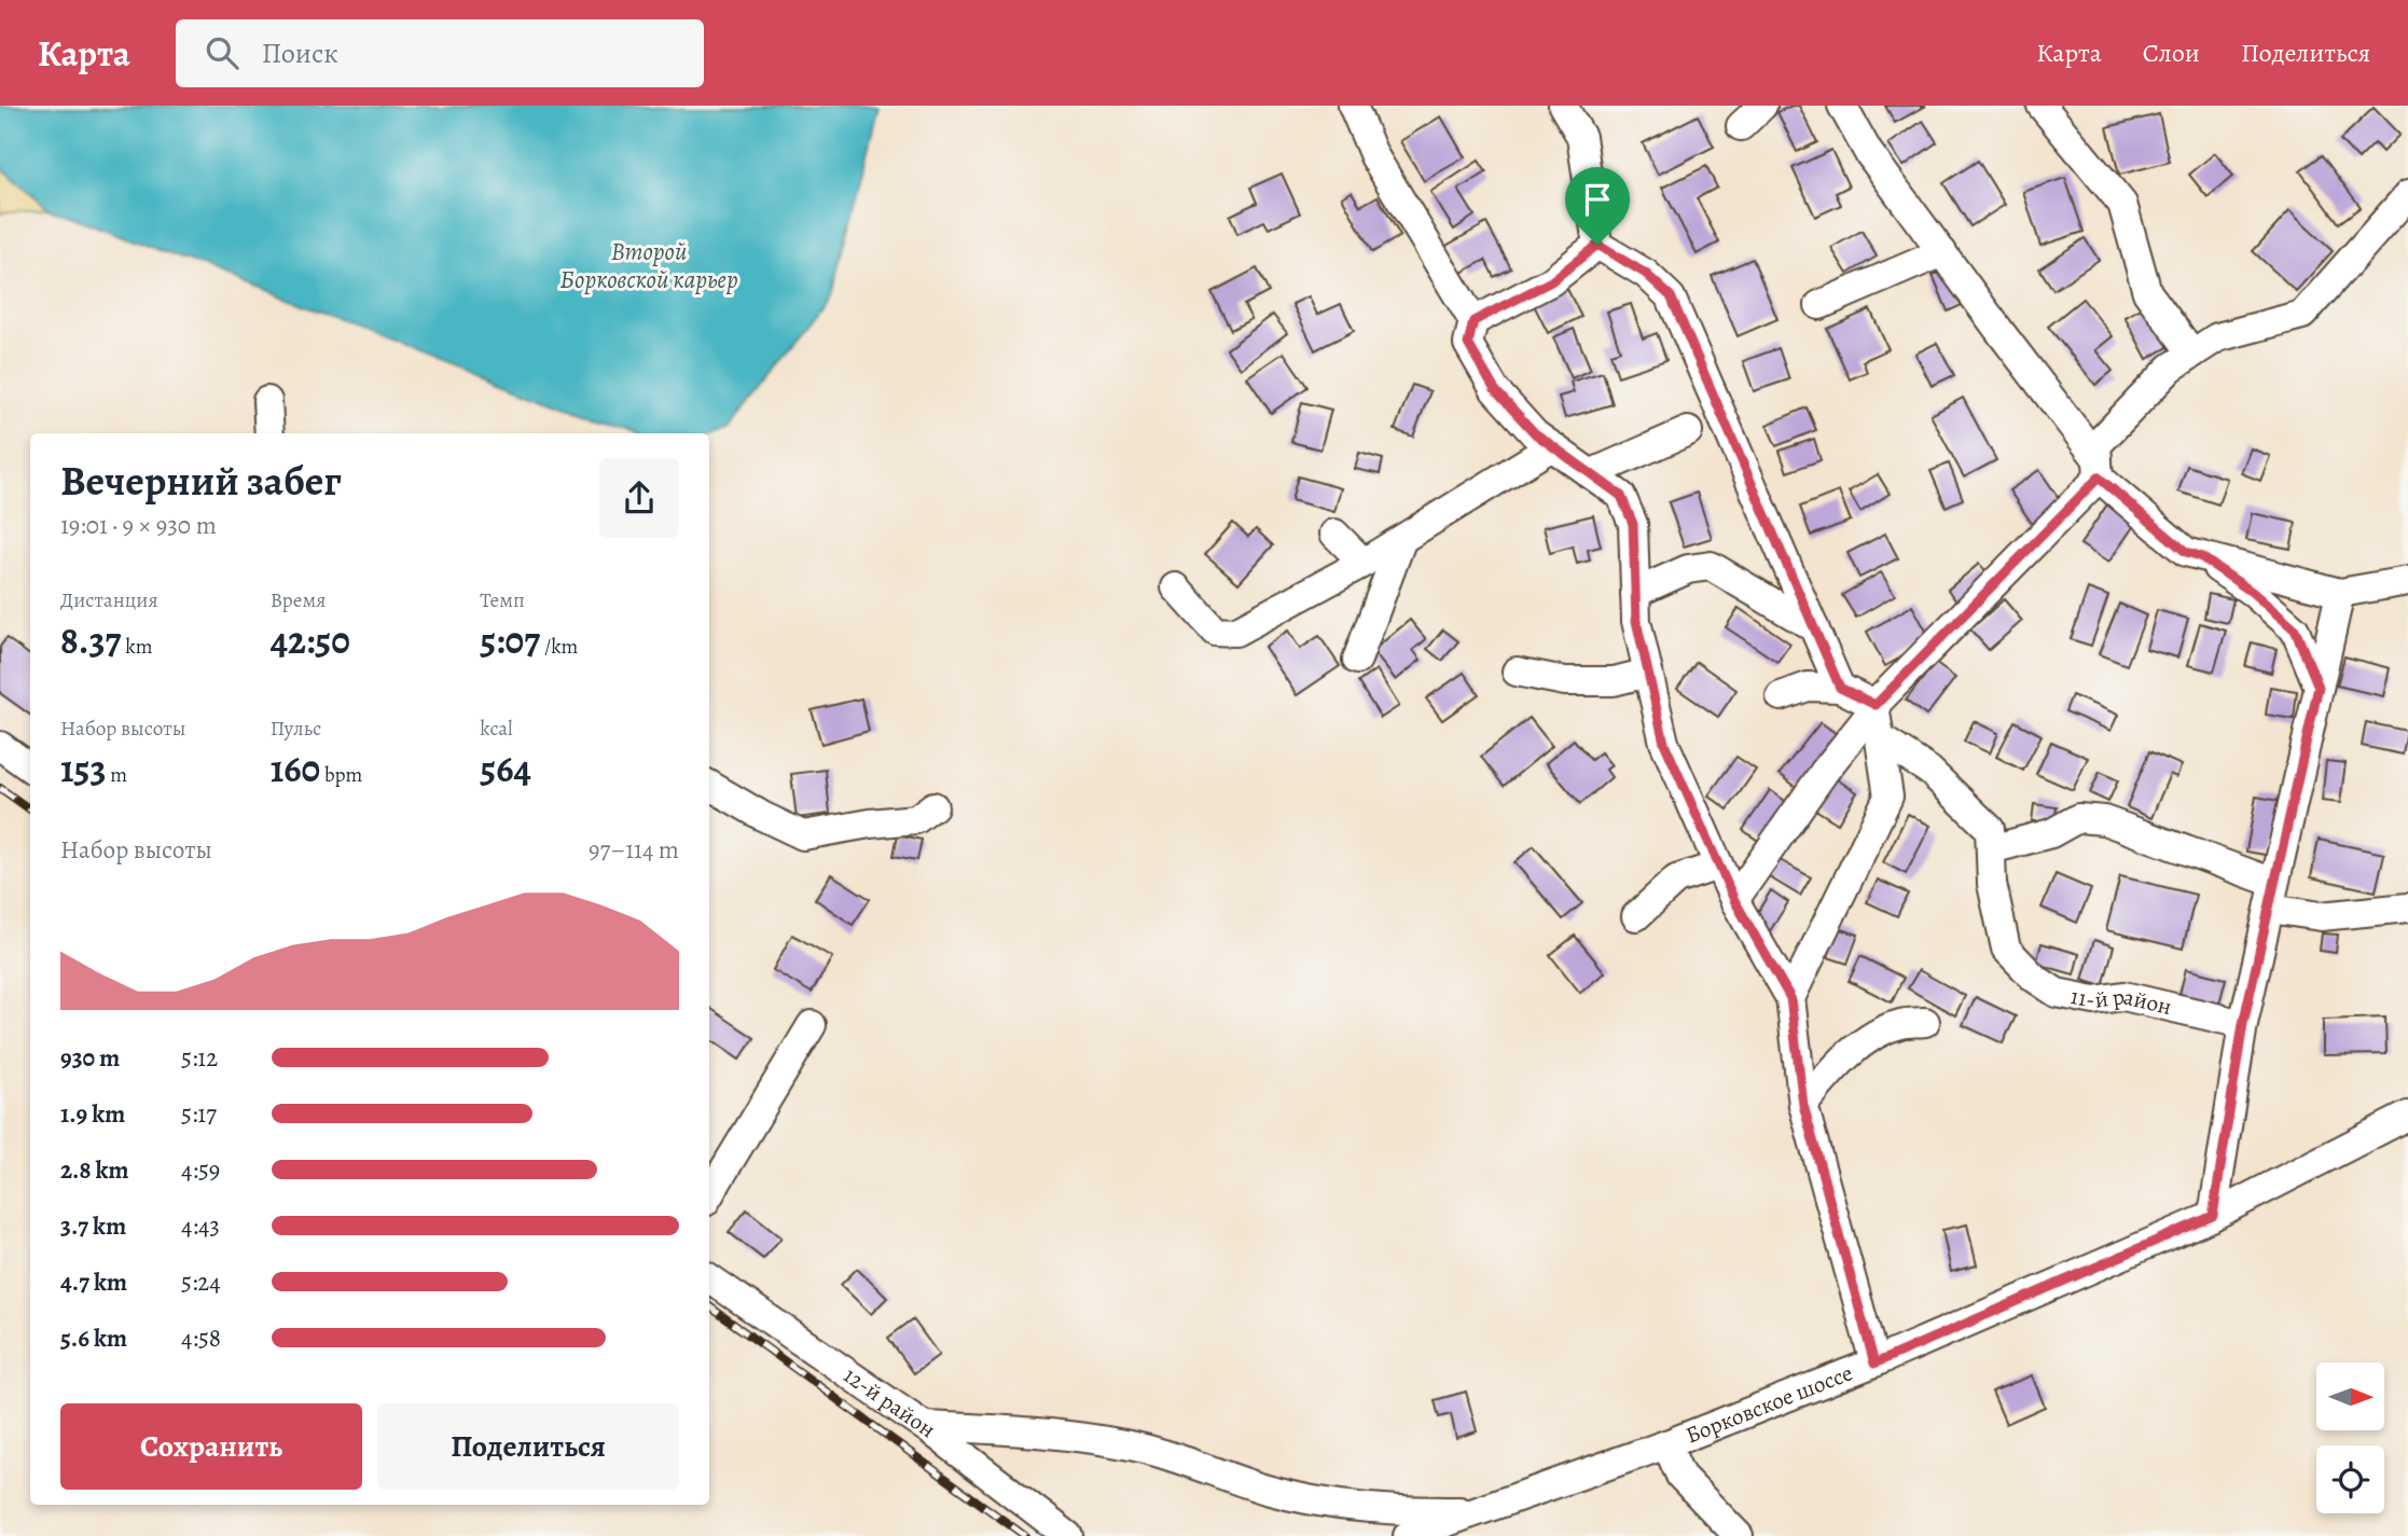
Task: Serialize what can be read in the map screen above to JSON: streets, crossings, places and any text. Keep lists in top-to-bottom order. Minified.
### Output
{"streets":{"street":["11-й район","12-й район","Борковское шоссе"]},"water":["Второй Борковской карьер"],"north":"right","page":{"header":"Карта","search":"Поиск","nav":["Карта","Слои","Поделиться"],"heading":["Вечерний забег","19:01 · 9 × 930 m"],"stats":[["Дистанция","8.37 km"],["Время","42:50"],["Темп","5:07 /km"],["Набор высоты","153 m"],["Пульс","160 bpm"],["kcal","564"]],"chart":["Набор высоты","97–114 m"],"list":[{"name":"930 m","note":"5:12"},{"name":"1.9 km","note":"5:17"},{"name":"2.8 km","note":"4:59"},{"name":"3.7 km","note":"4:43"},{"name":"4.7 km","note":"5:24"},{"name":"5.6 km","note":"4:58"}],"buttons":["Сохранить","Поделиться"]}}
